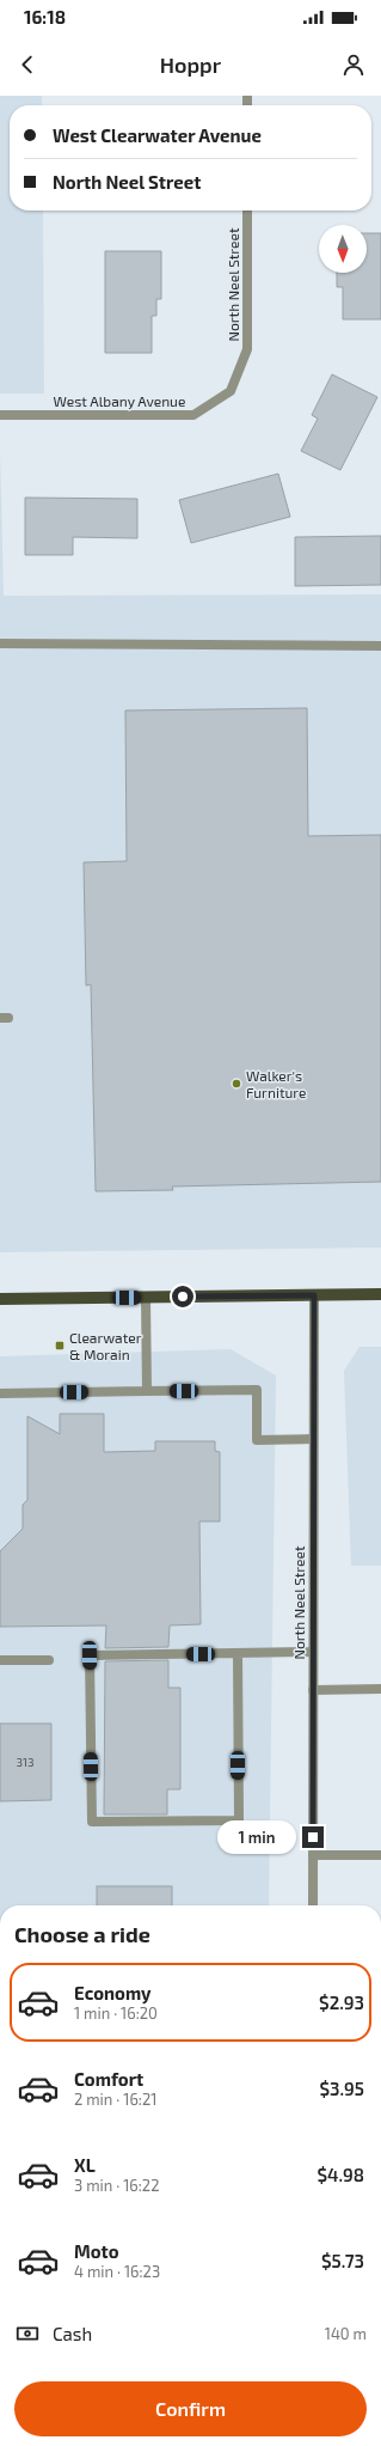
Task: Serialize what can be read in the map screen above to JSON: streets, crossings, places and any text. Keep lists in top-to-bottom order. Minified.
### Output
{"streets":{"street":["North Neel Street","West Albany Avenue"]},"crossings":[["North Neel Street","West Albany Avenue"]],"places":{"other":["Walker's Furniture"],"transit":["Clearwater & Morain"]},"house_numbers":["313"],"north":"bottom","page":{"status":"16:18","header":"Hoppr","banner":["West Clearwater Avenue","North Neel Street"],"bubble":"1 min","heading":"Choose a ride","list":[{"name":"Economy","note":"1 min · 16:20","value":"$2.93"},{"name":"Comfort","note":"2 min · 16:21","value":"$3.95"},{"name":"XL","note":"3 min · 16:22","value":"$4.98"},{"name":"Moto","note":"4 min · 16:23","value":"$5.73"}],"pay":["Cash","140 m"],"buttons":"Confirm"}}
